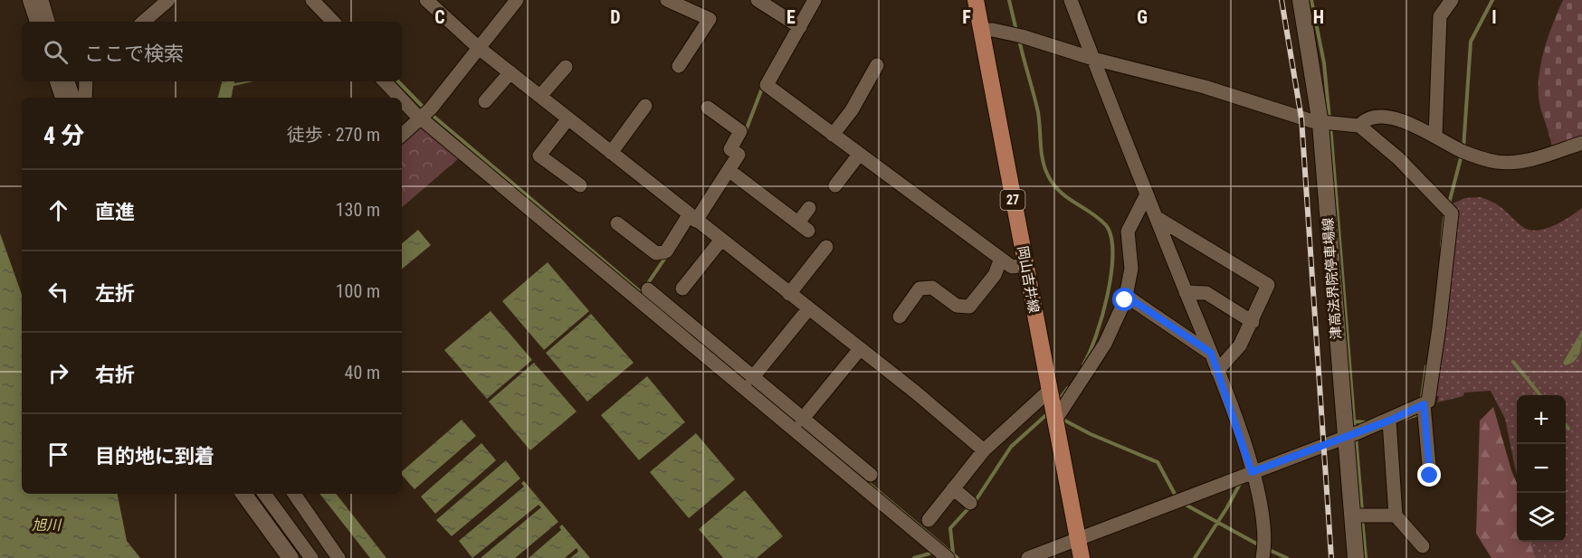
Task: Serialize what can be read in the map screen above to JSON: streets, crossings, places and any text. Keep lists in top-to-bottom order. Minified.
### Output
{"streets":{"main road":["27","津高法界院停車場線","岡山吉井線"]},"water":["旭川"],"page":{"search":"ここで検索","heading":["4 分","徒歩 · 270 m"],"list":[["直進","130 m"],["左折","100 m"],["右折","40 m"],"目的地に到着"],"map_buttons":["+","−"]},"grid":{"columns":["C","D","E","F","G","H","I"]}}
